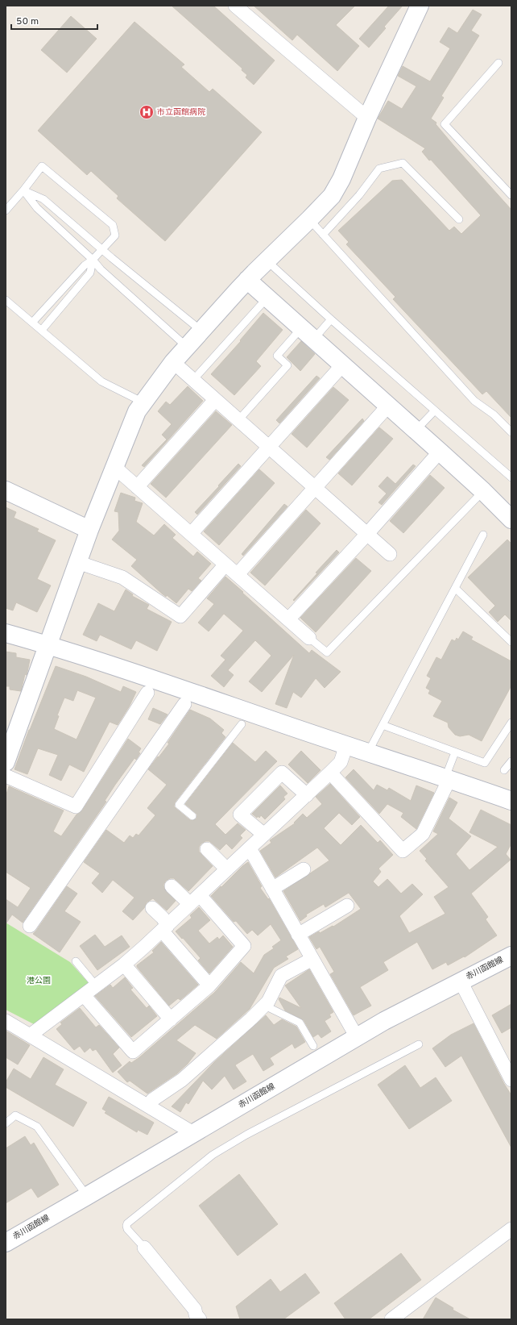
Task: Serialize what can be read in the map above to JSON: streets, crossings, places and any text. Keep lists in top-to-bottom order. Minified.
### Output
{"streets":{"street":["赤川函館線"]},"parks":["港公園"],"places":{"hospital":["市立函館病院"]},"scale_bar":"50 m"}
